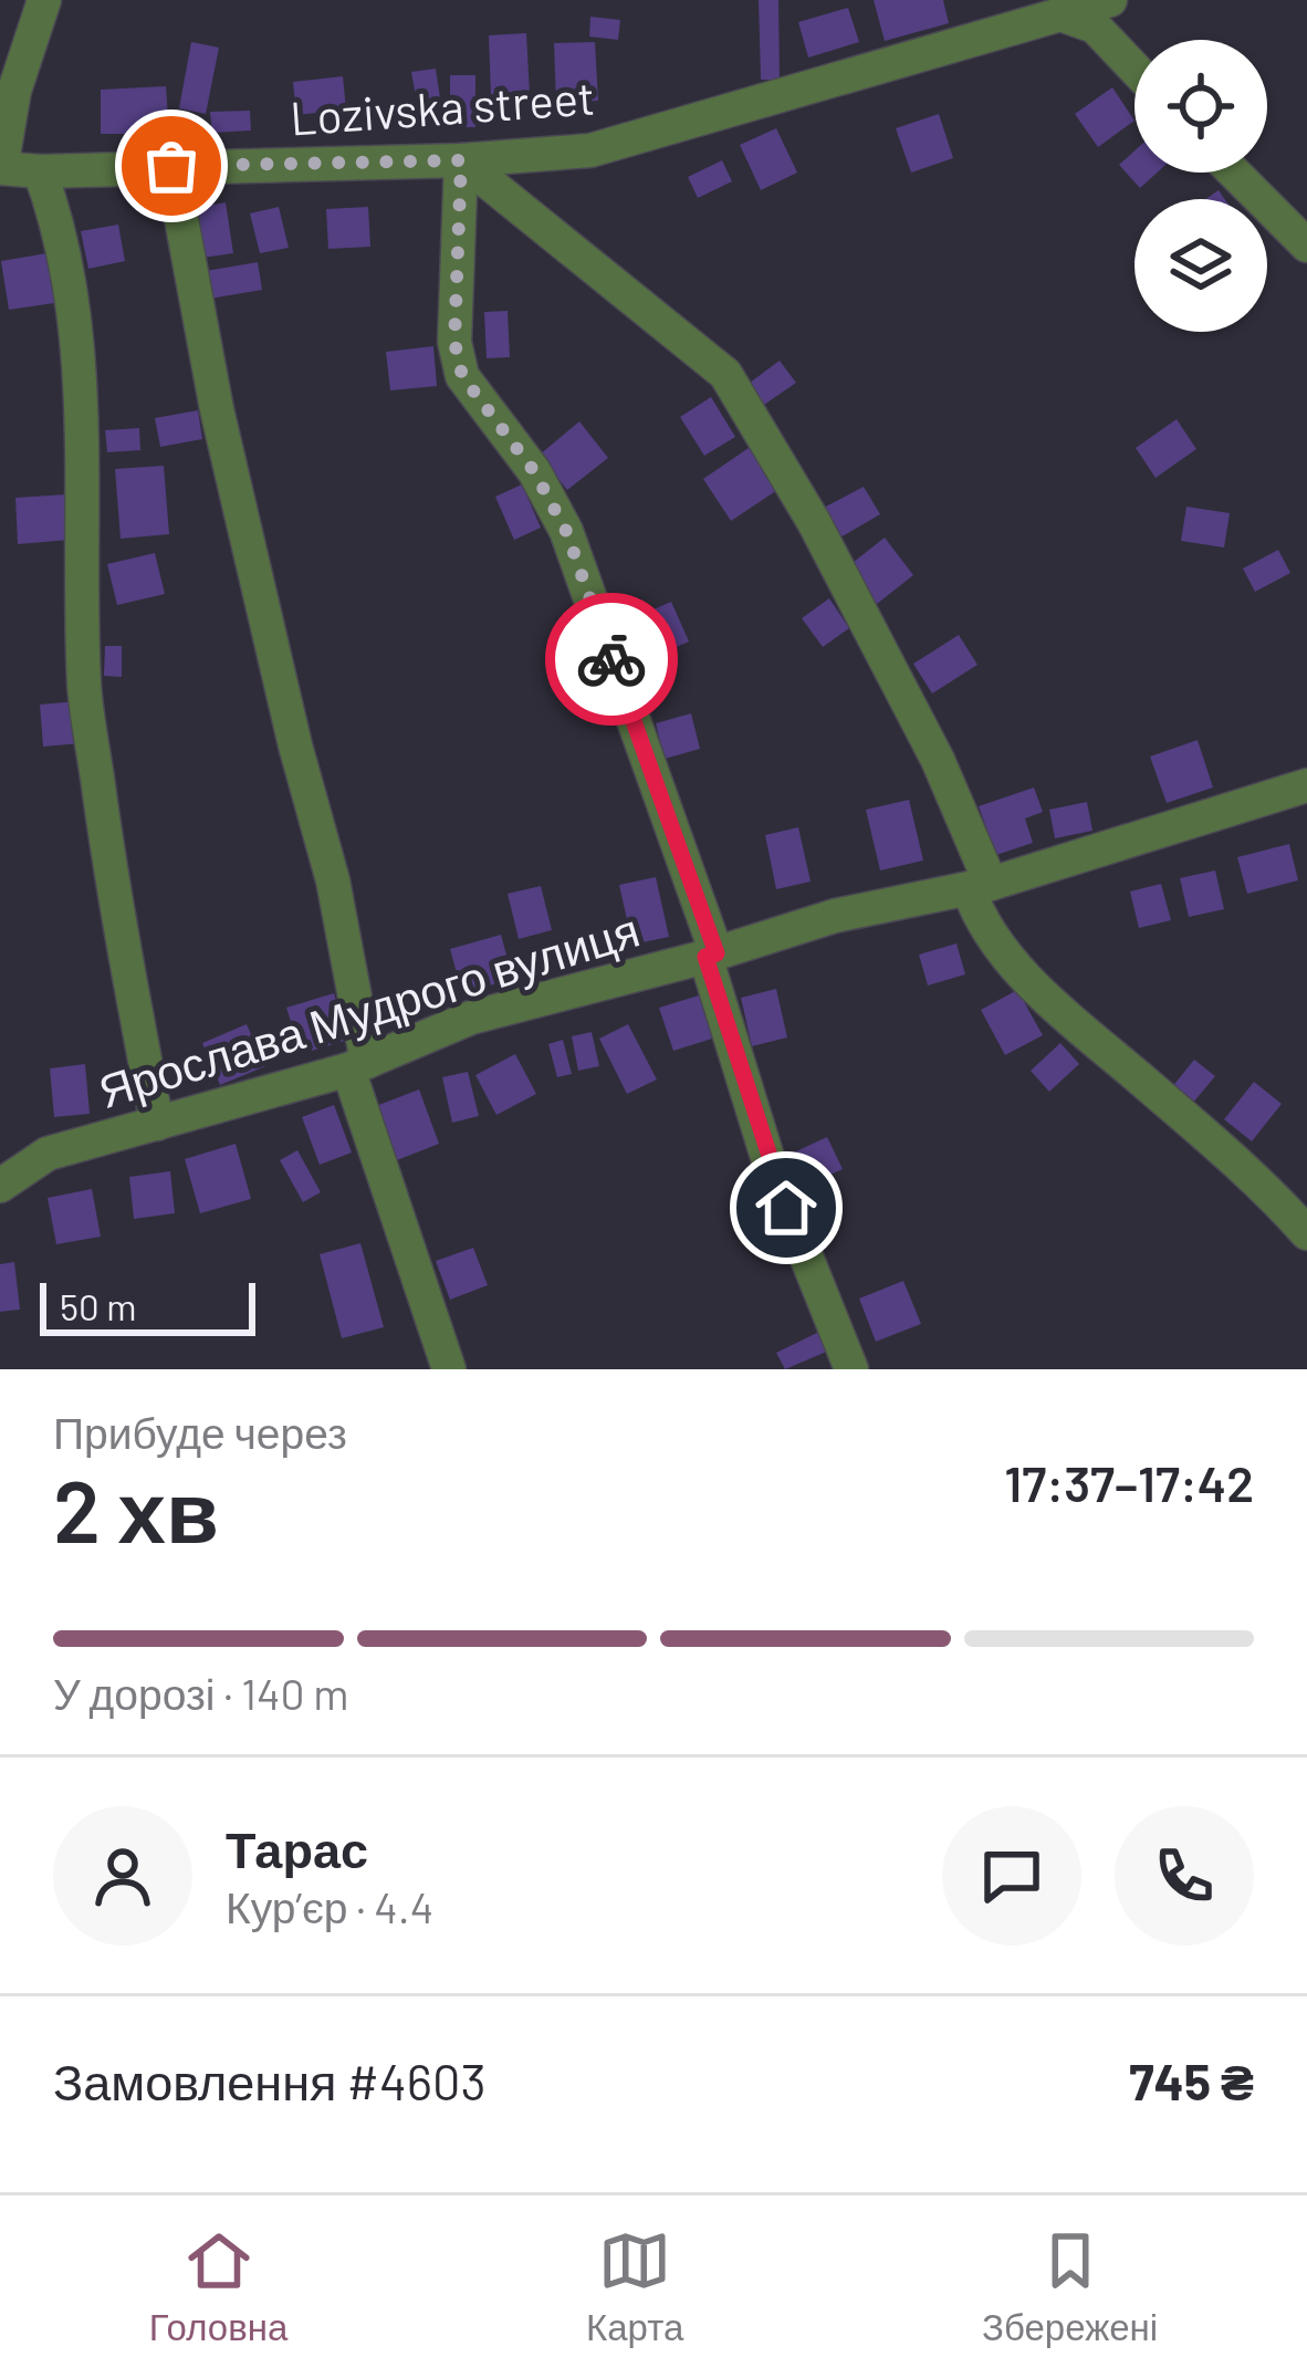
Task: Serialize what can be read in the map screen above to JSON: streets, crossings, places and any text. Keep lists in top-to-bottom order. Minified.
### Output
{"streets":{"street":["Lozivska street","Ярослава Мудрого вулиця"]},"scale_bar":"50 m","page":{"scale":"50 m","heading":["2 хв","Прибуде через","17:37–17:42"],"panel":["Тарас","Кур’єр · 4.4","Замовлення #4603","745 ₴"],"bar":"У дорозі · 140 m","tabs":["Головна","Карта","Збережені"]}}
